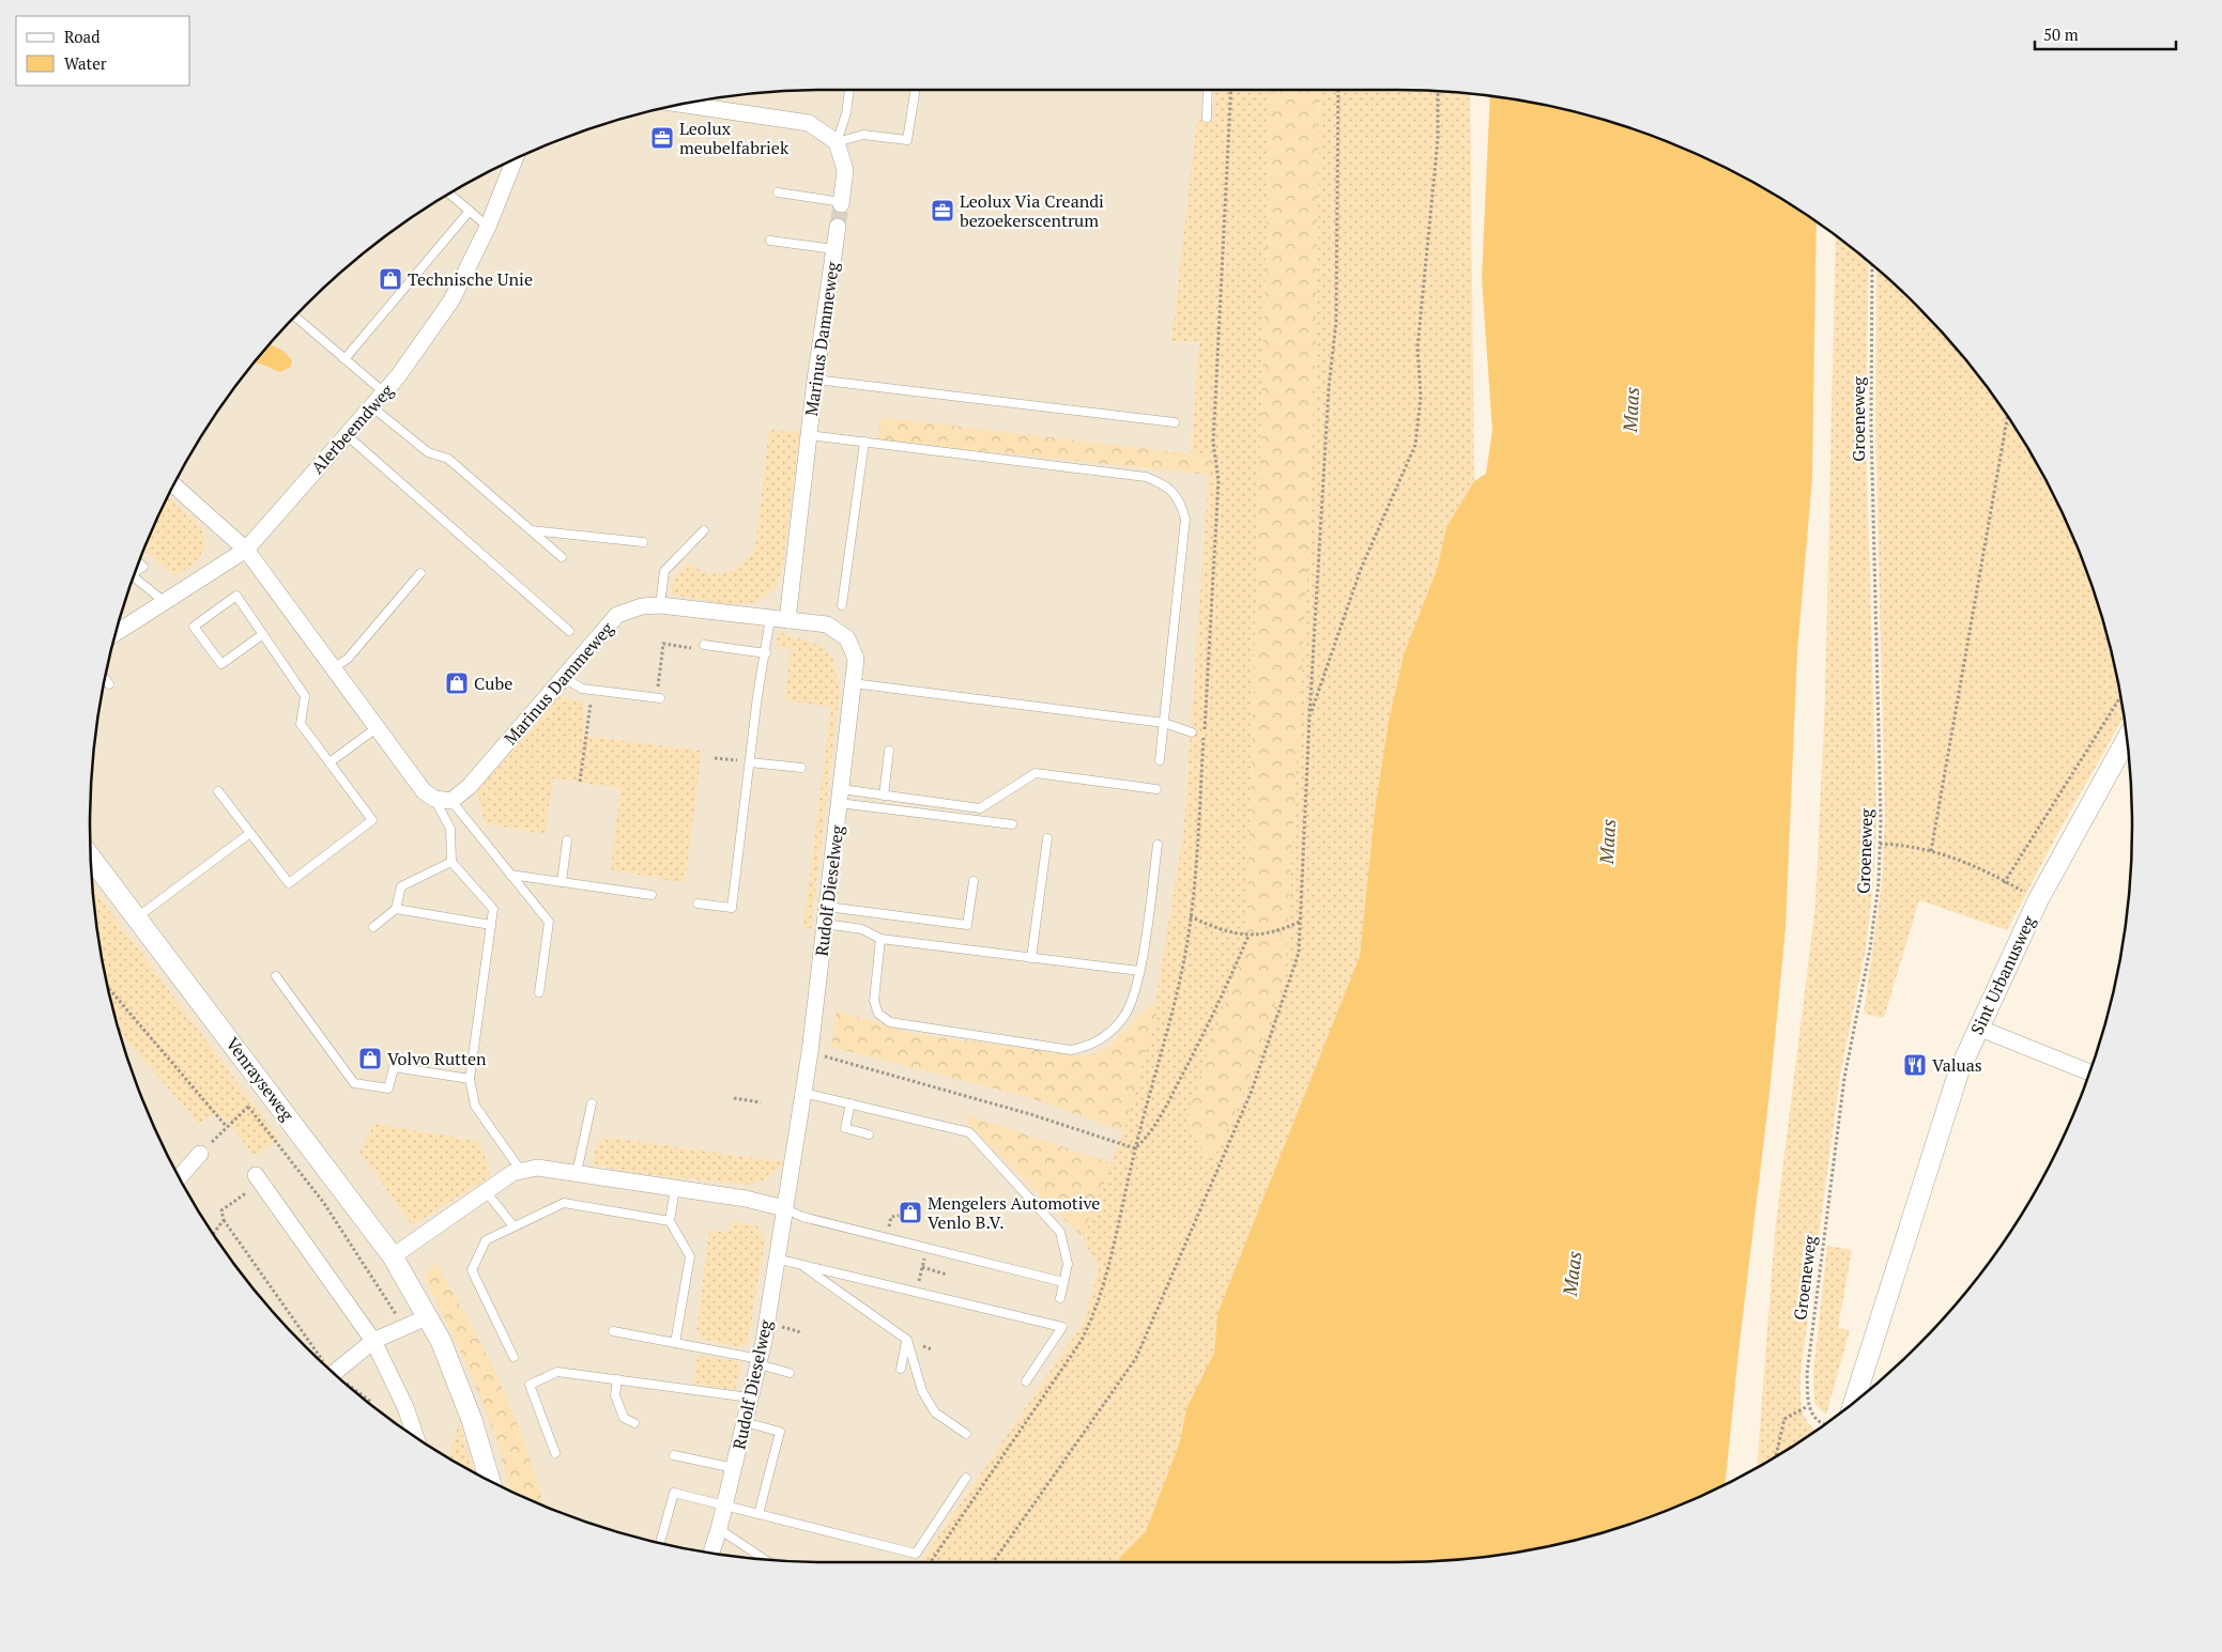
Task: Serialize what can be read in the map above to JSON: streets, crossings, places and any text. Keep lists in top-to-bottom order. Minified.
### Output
{"streets":{"street":["Marinus Dammeweg","Alerbeemdweg","Rudolf Dieselweg","Sint Urbanusweg","Venrayseweg"],"path":["Groeneweg"]},"crossings":[["Marinus Dammeweg","Rudolf Dieselweg"]],"water":["Maas"],"places":{"office":["Leolux meubelfabriek","Leolux Via Creandi bezoekerscentrum"],"shop":["Technische Unie","Cube","Volvo Rutten","Mengelers Automotive Venlo B.V."],"restaurant":["Valuas"]},"legend":["Road","Water"],"scale_bar":"50 m"}
